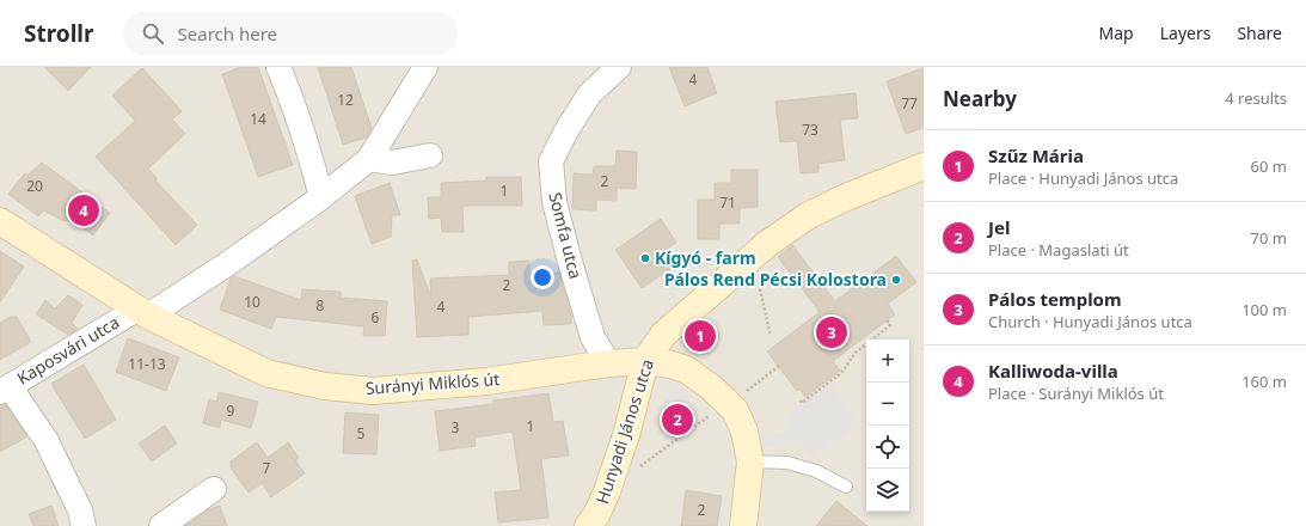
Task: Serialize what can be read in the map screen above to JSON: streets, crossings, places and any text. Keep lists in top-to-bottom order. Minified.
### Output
{"streets":{"street":["Somfa utca","Kaposvári utca","Surányi Miklós út","Hunyadi János utca"]},"crossings":[["Somfa utca","Surányi Miklós út"],["Kaposvári utca","Surányi Miklós út"],["Surányi Miklós út","Hunyadi János utca"]],"places":["Kígyó - farm","Pálos Rend Pécsi Kolostora"],"house_numbers":["4","12","77","14","73","2","20","1","71","2","10","8","4","6","11-13","9","1","3","5","7","2"],"page":{"header":"Strollr","search":"Search here","nav":["Map","Layers","Share"],"heading":["Nearby","4 results"],"list":[{"mark":"1","name":"Szűz Mária","note":"Place · Hunyadi János utca","value":"60 m"},{"mark":"2","name":"Jel","note":"Place · Magaslati út","value":"70 m"},{"mark":"3","name":"Pálos templom","note":"Church · Hunyadi János utca","value":"100 m"},{"mark":"4","name":"Kalliwoda-villa","note":"Place · Surányi Miklós út","value":"160 m"}],"pins":["4","3","1","2"],"map_buttons":["+","−"]}}
